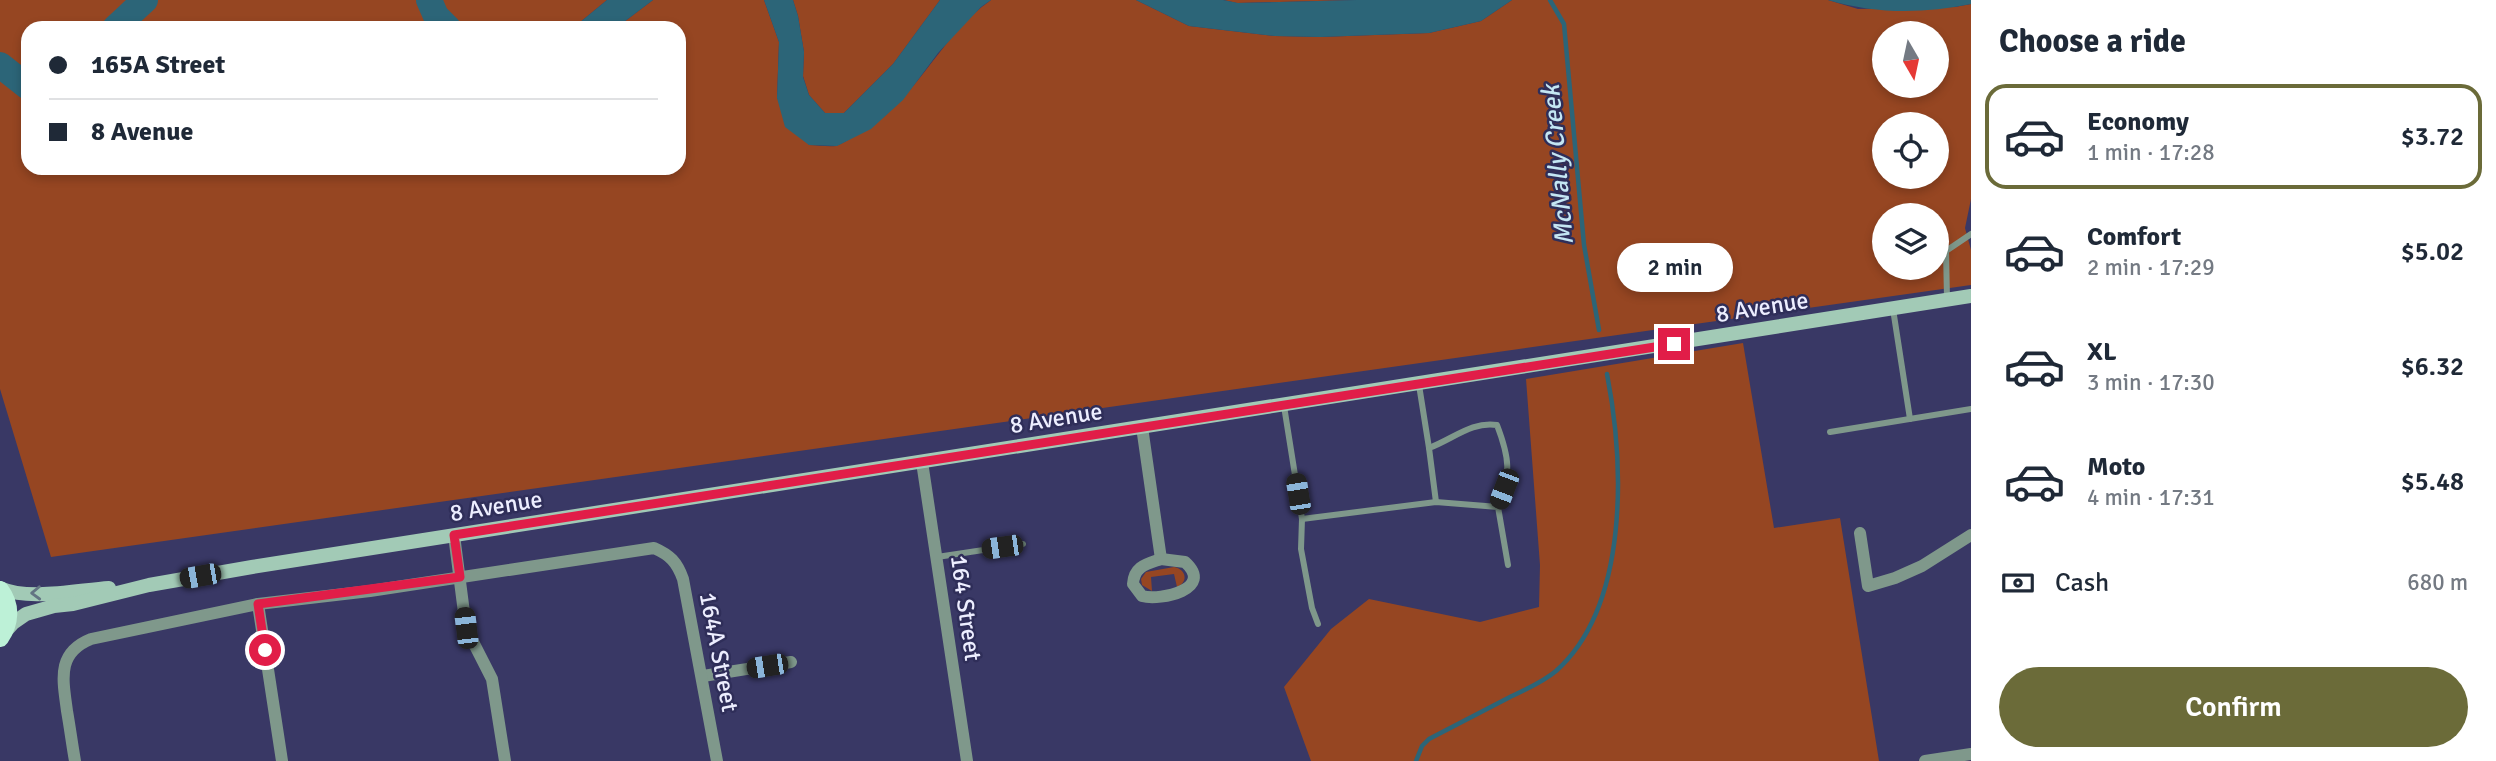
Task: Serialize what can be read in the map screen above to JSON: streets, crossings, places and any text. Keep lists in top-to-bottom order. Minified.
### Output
{"streets":{"main road":["8 Avenue"],"street":["164 Street","164A Street"]},"crossings":[["8 Avenue","164 Street"]],"water":["McNally Creek"],"north":"bottom","page":{"heading":"Choose a ride","banner":["165A Street","8 Avenue"],"list":[{"name":"Economy","note":"1 min · 17:28","value":"$3.72"},{"name":"Comfort","note":"2 min · 17:29","value":"$5.02"},{"name":"XL","note":"3 min · 17:30","value":"$6.32"},{"name":"Moto","note":"4 min · 17:31","value":"$5.48"}],"bubble":"2 min","pay":["Cash","680 m"],"buttons":"Confirm"}}
